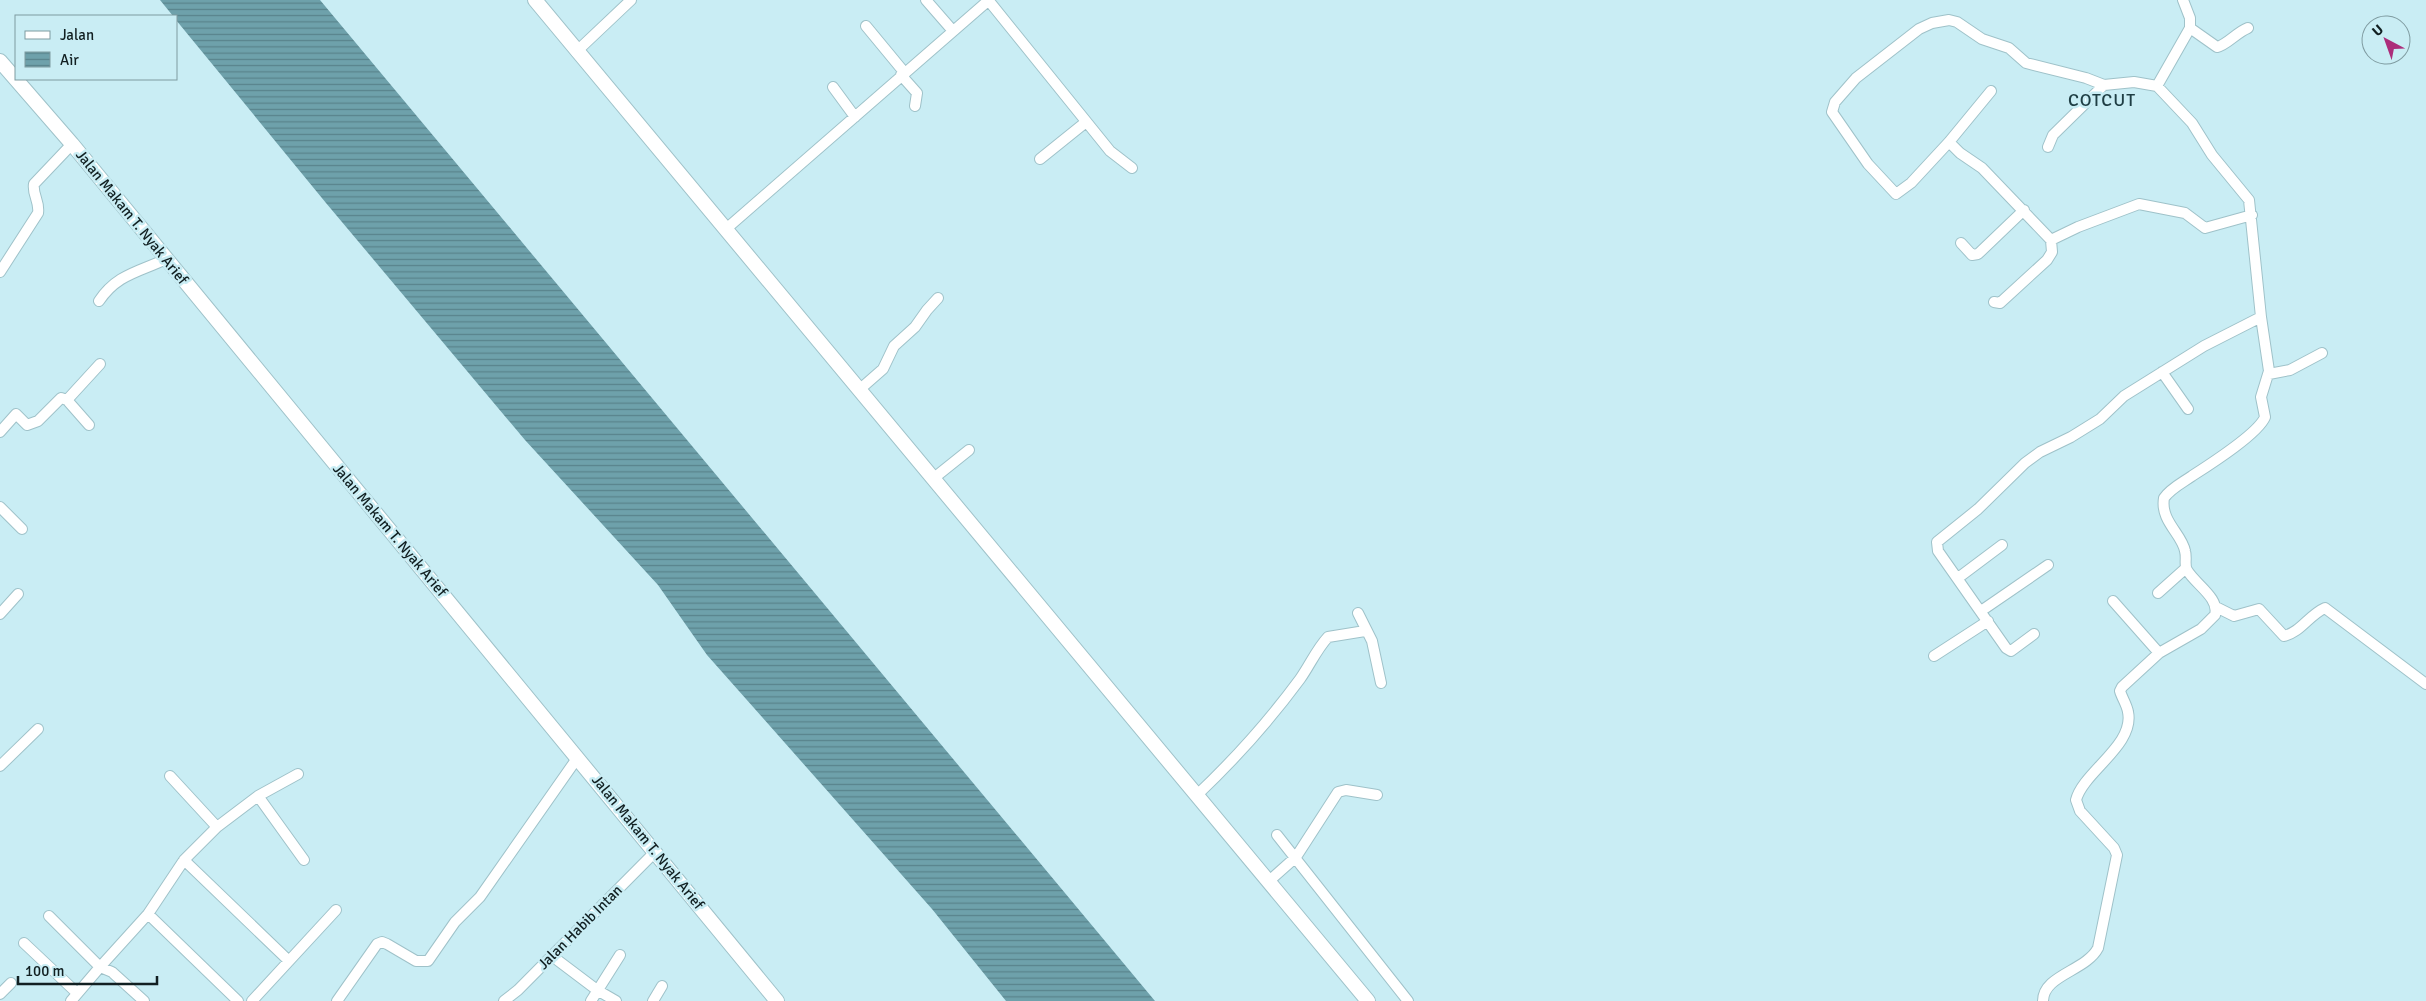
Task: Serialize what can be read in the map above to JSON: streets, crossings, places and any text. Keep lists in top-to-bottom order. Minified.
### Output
{"streets":{"street":["Jalan Makam T. Nyak Arief","Jalan Habib Intan"]},"crossings":[["Jalan Makam T. Nyak Arief","Jalan Habib Intan"]],"districts":["COTCUT"],"legend":["Jalan","Air"],"scale_bar":"100 m","north":"top left"}
